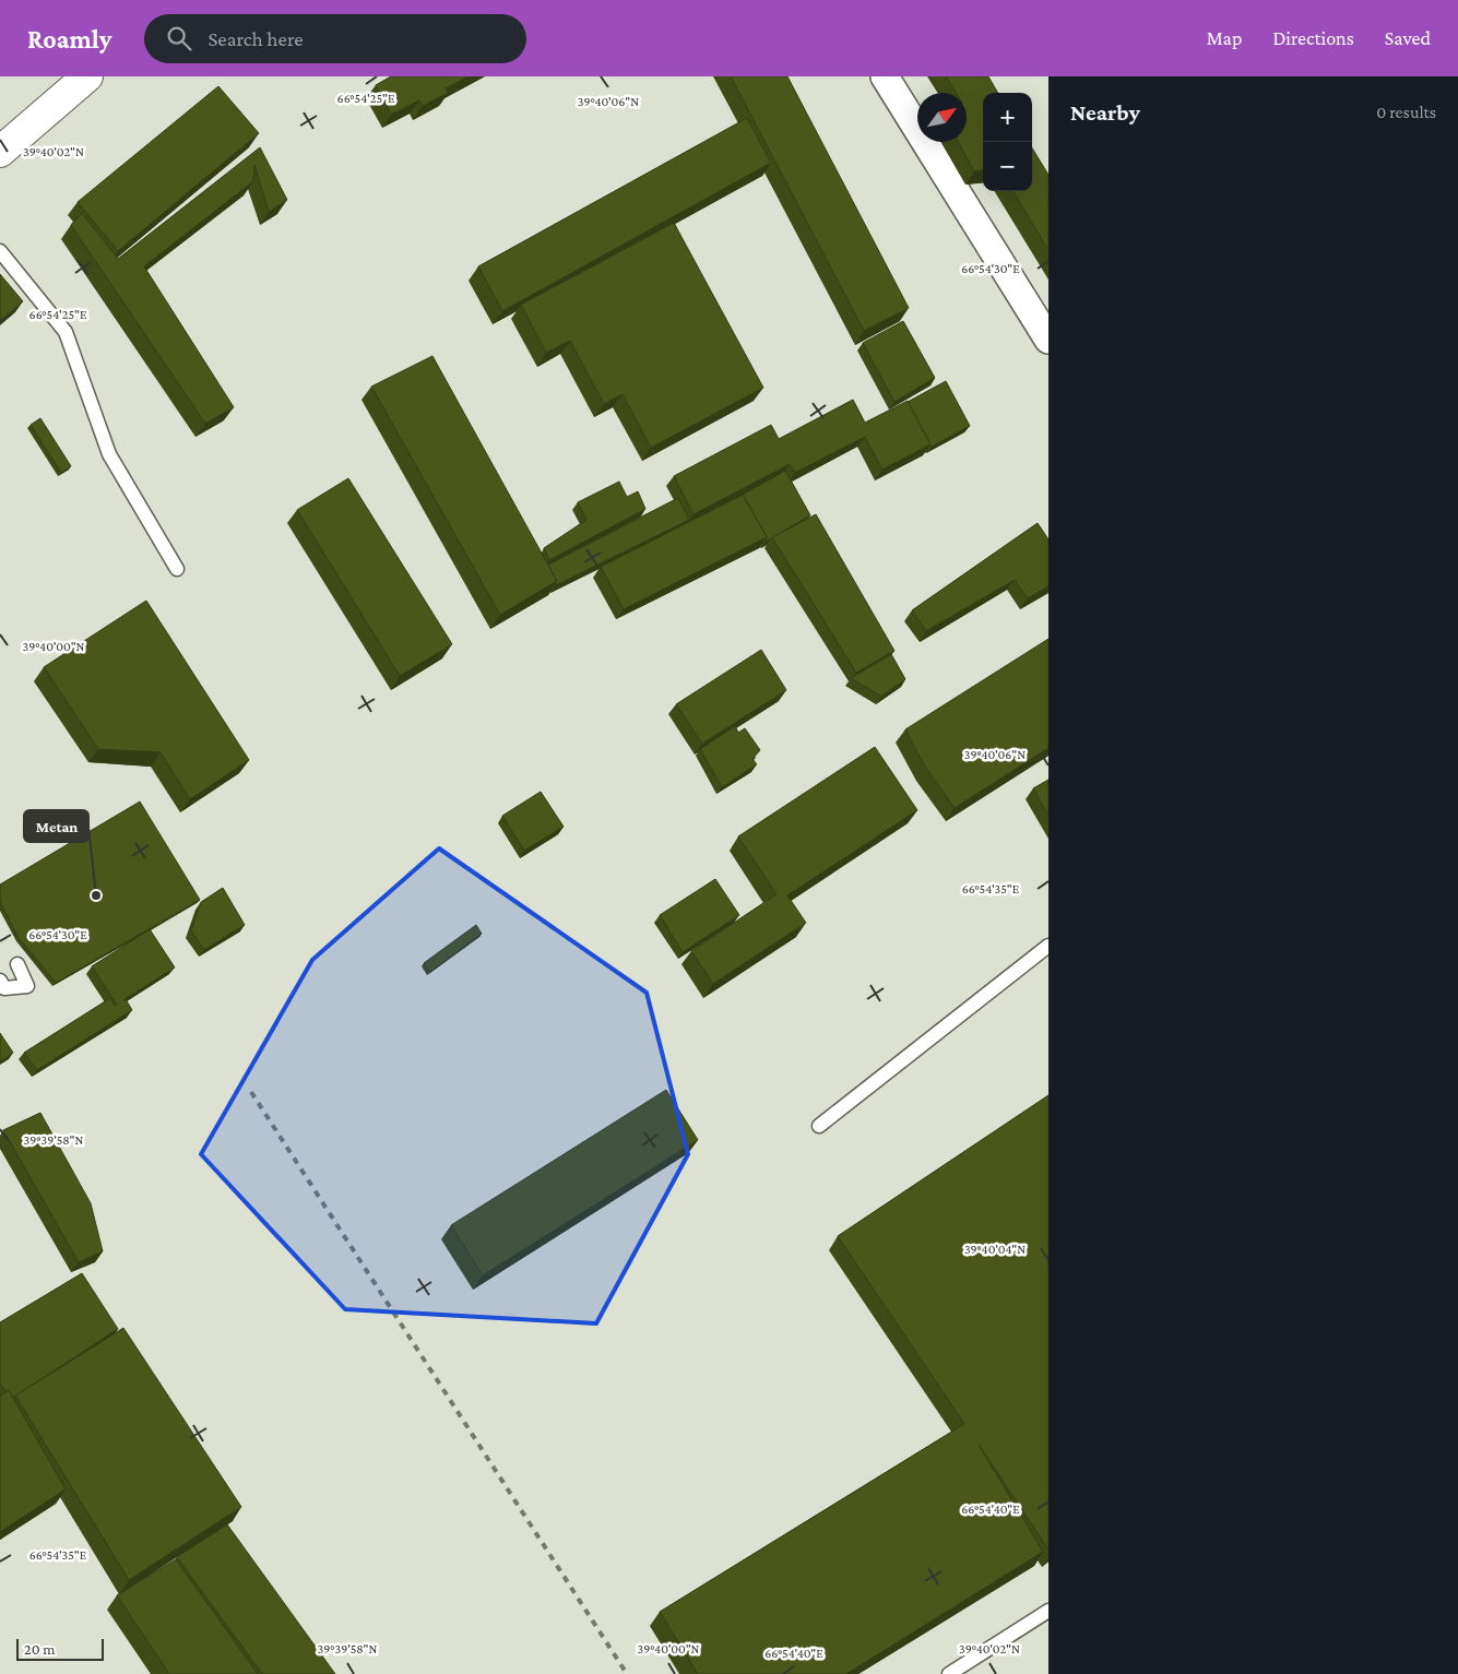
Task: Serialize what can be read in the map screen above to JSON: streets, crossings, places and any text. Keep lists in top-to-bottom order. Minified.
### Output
{"places":["Metan"],"scale_bar":"20 m","north":"top right","page":{"header":"Roamly","search":"Search here","nav":["Map","Directions","Saved"],"heading":["Nearby","0 results"],"map_buttons":["+","−"],"scale":"20 m"},"coordinates":["66°54'25\"E","39°40'06\"N","39°40'02\"N","66°54'30\"E","39°40'00\"N","66°54'35\"E","39°39'58\"N","39°40'04\"N","66°54'40\"E"]}
